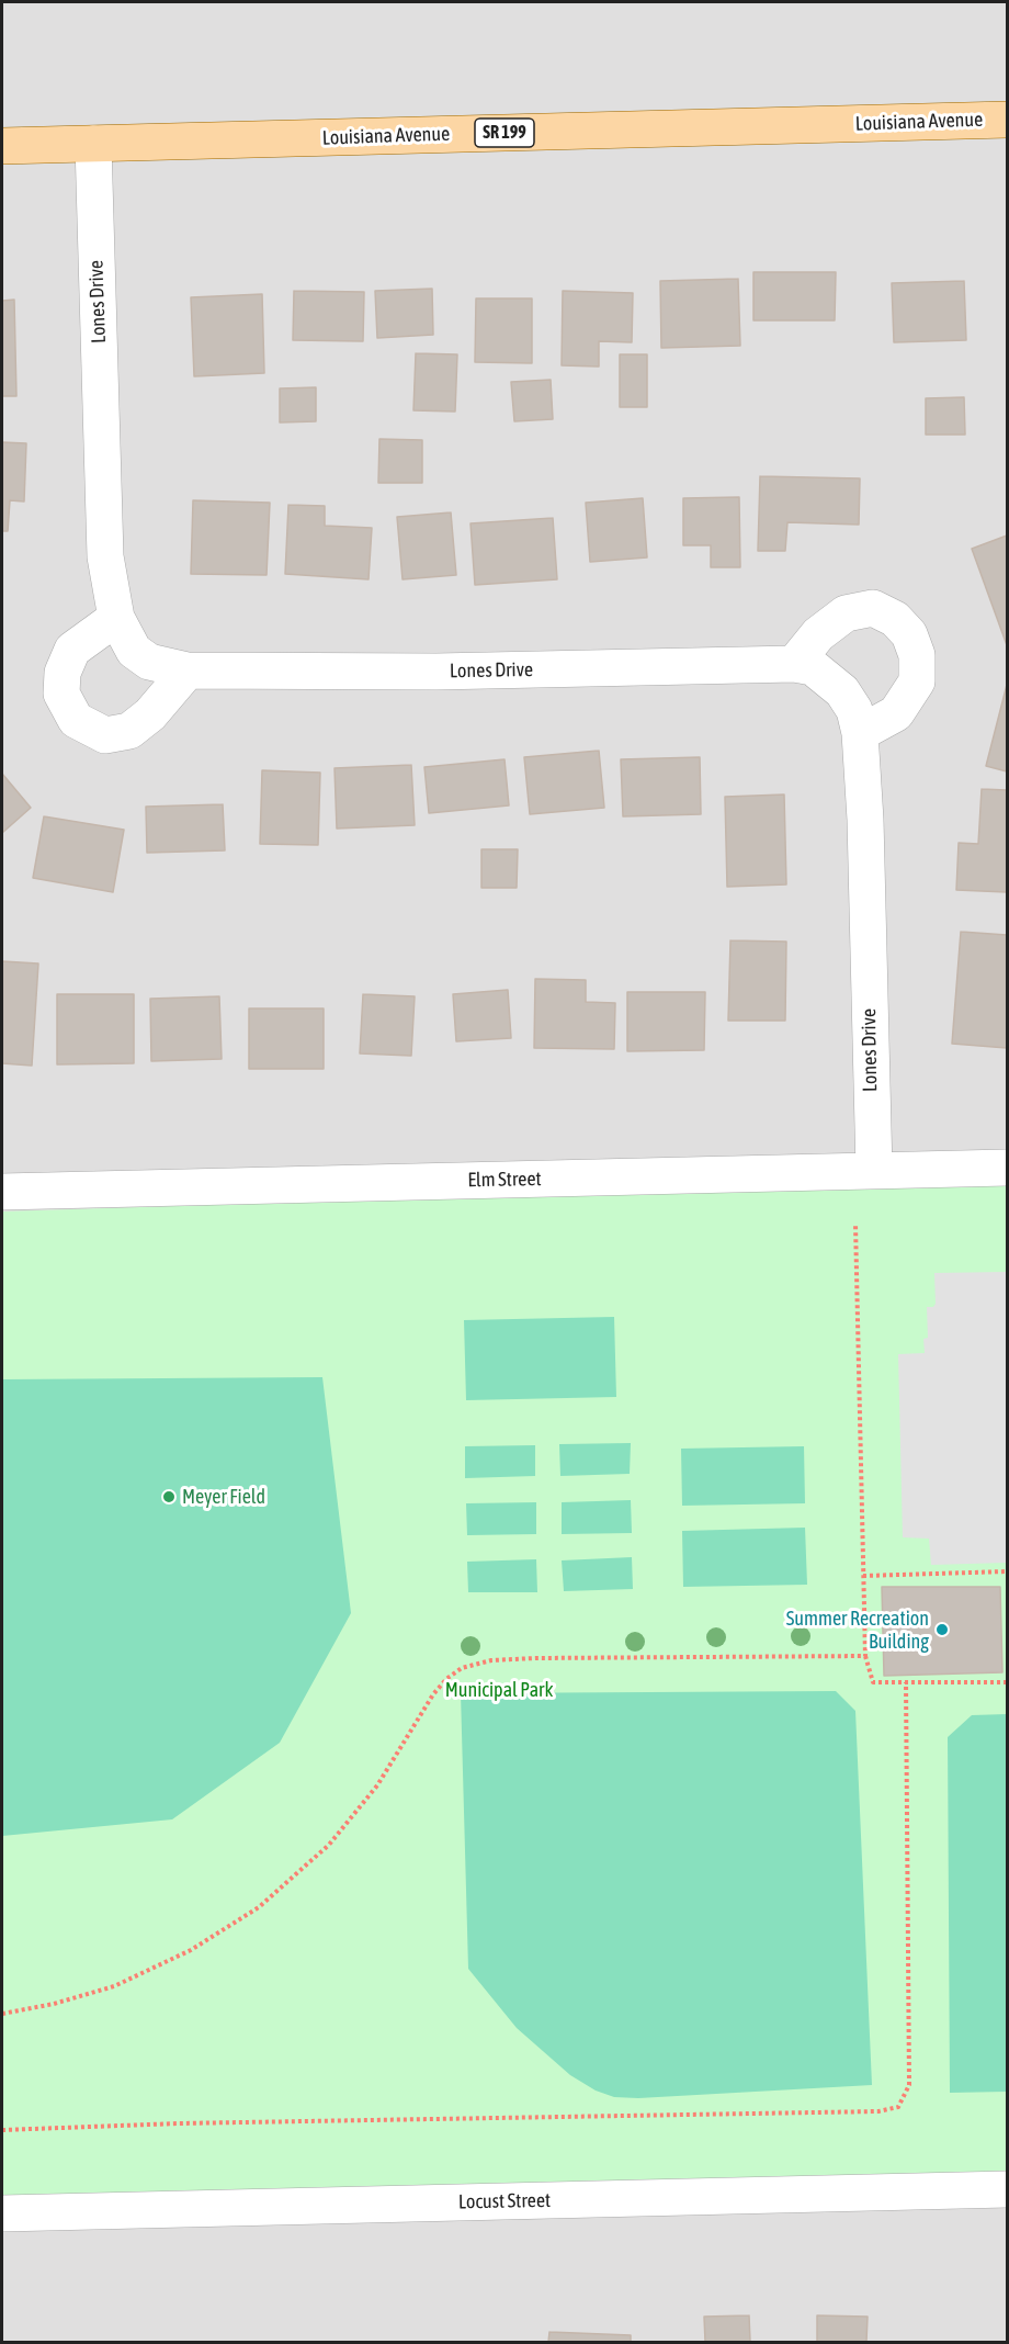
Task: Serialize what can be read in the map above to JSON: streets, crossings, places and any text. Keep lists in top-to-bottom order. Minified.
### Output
{"streets":{"main road":["Louisiana Avenue","SR 199"],"street":["Lones Drive","Elm Street","Locust Street"]},"crossings":[["Louisiana Avenue","Lones Drive"],["Lones Drive","Elm Street"]],"parks":["Municipal Park"],"places":["Meyer Field","Summer Recreation Building"]}
